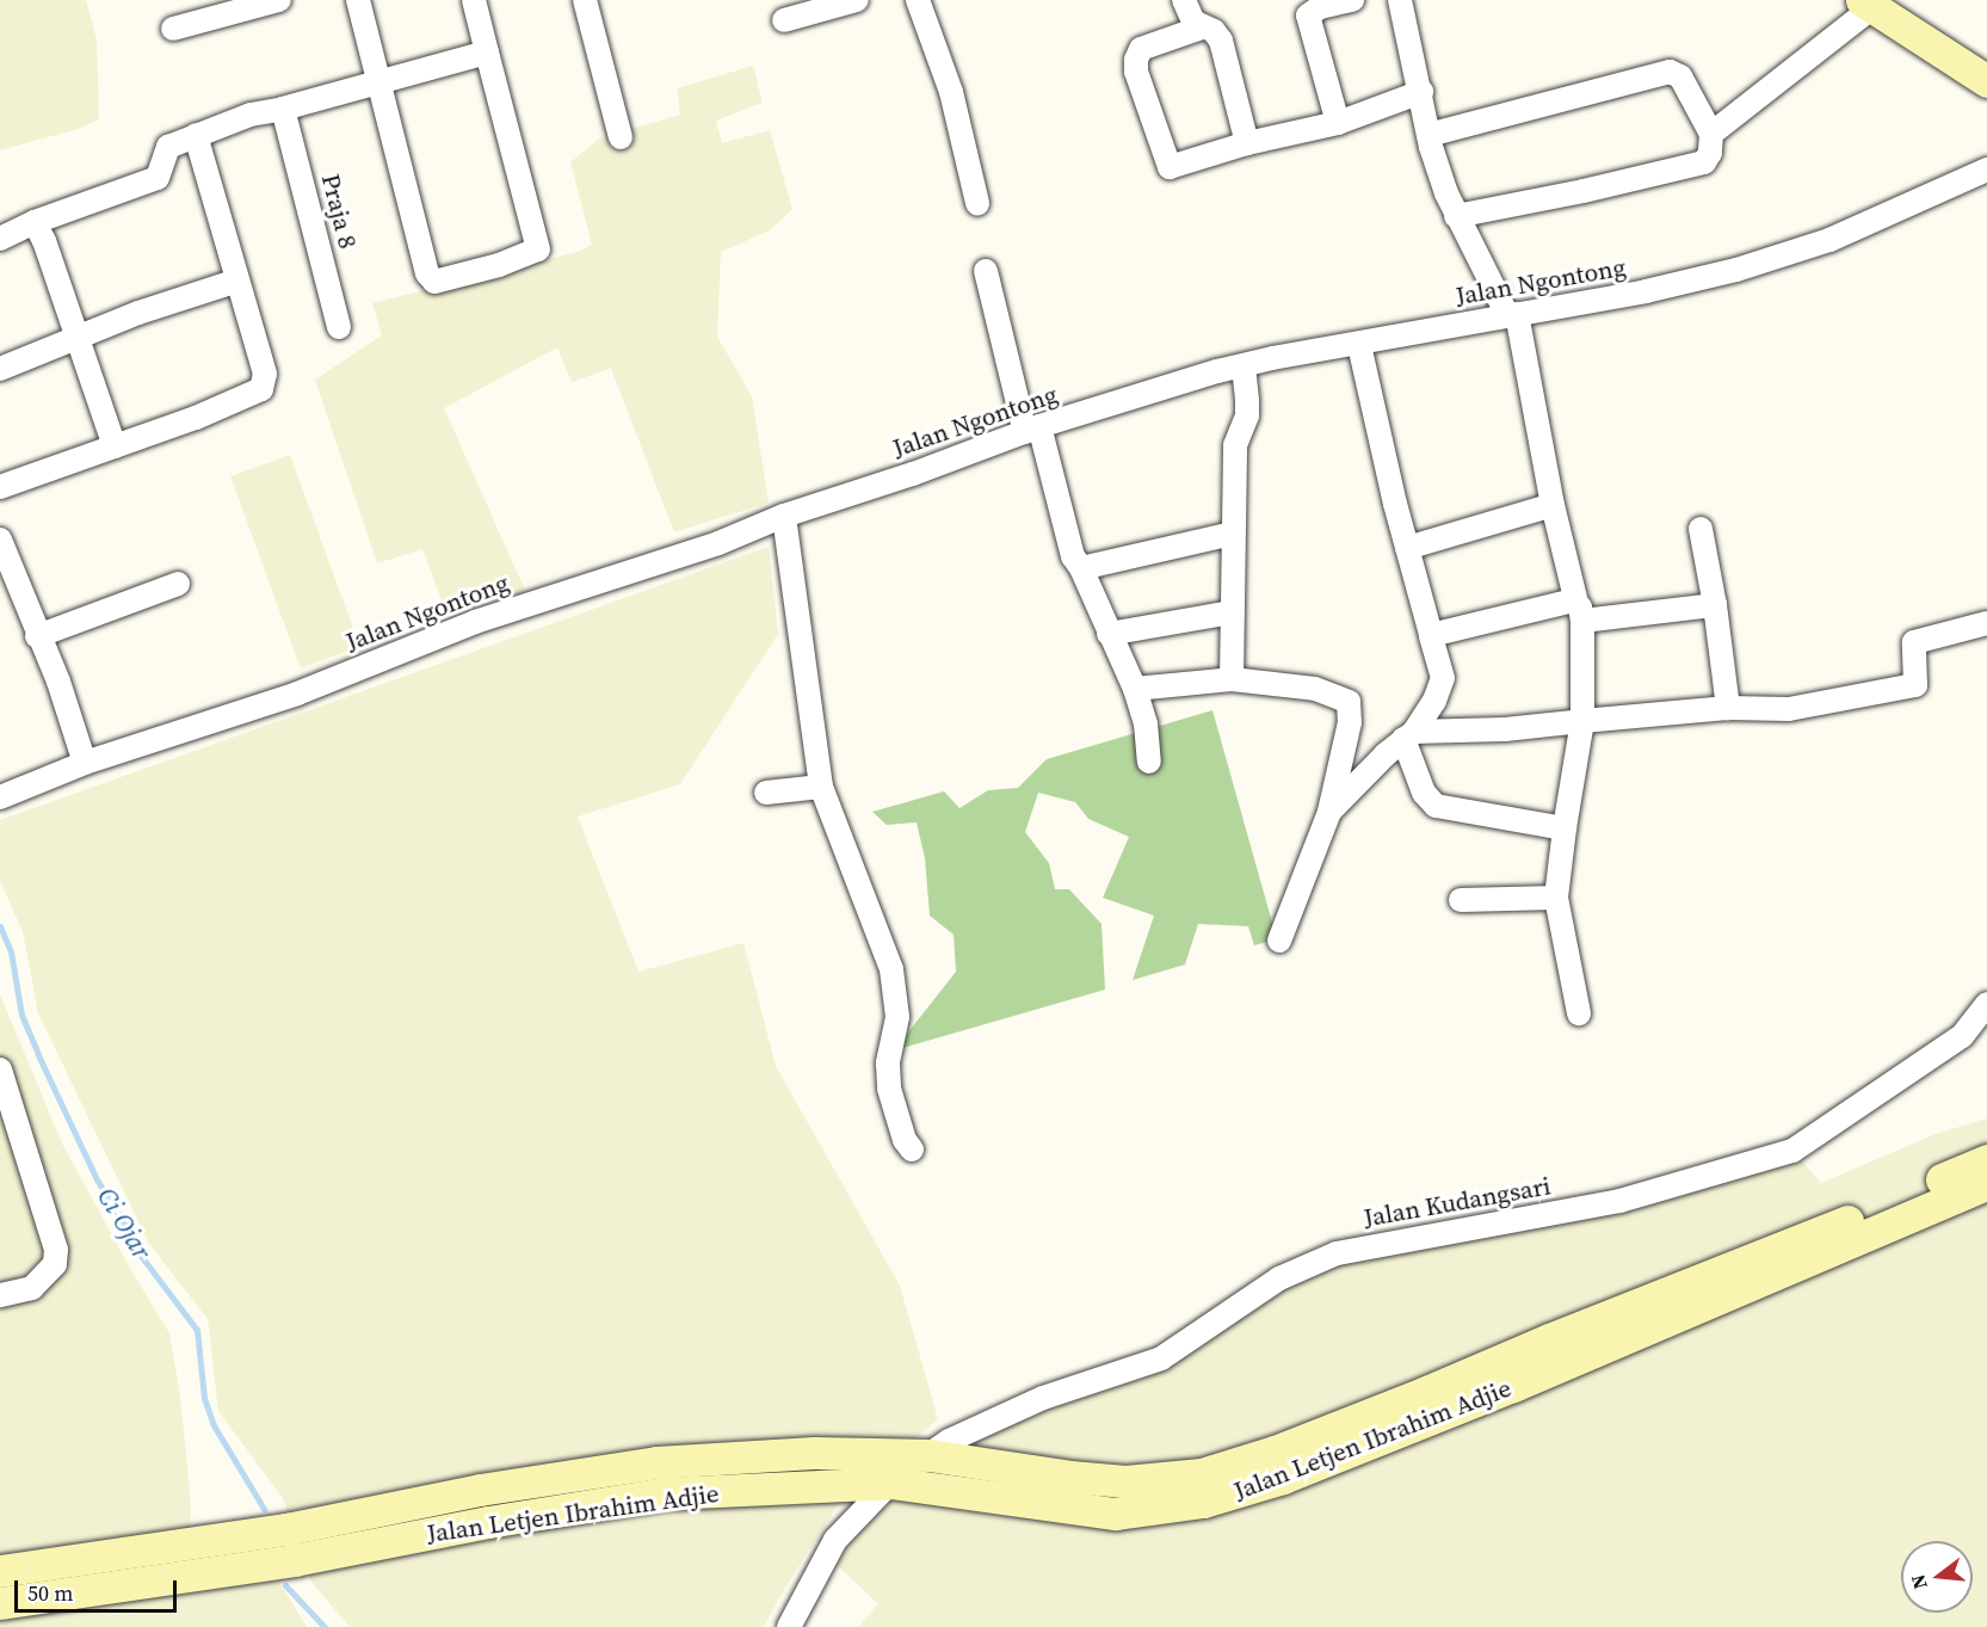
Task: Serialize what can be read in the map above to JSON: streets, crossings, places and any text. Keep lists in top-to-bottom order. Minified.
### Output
{"streets":{"street":["Praja 8","Jalan Ngontong","Jalan Kudangsari","Jalan Letjen Ibrahim Adjie"]},"crossings":[["Jalan Kudangsari","Jalan Letjen Ibrahim Adjie"]],"water":["Ci Ojar"],"scale_bar":"50 m","north":"left"}
